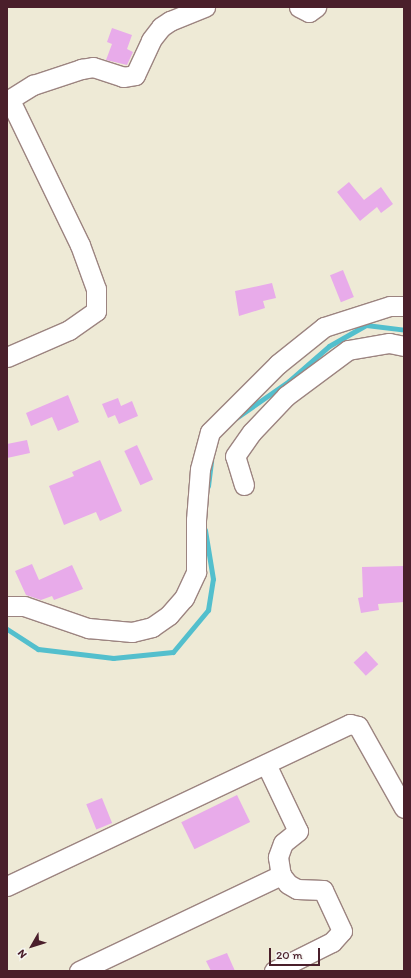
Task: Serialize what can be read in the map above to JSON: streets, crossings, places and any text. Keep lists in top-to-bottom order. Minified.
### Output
{"scale_bar":"20 m","north":"bottom left"}
